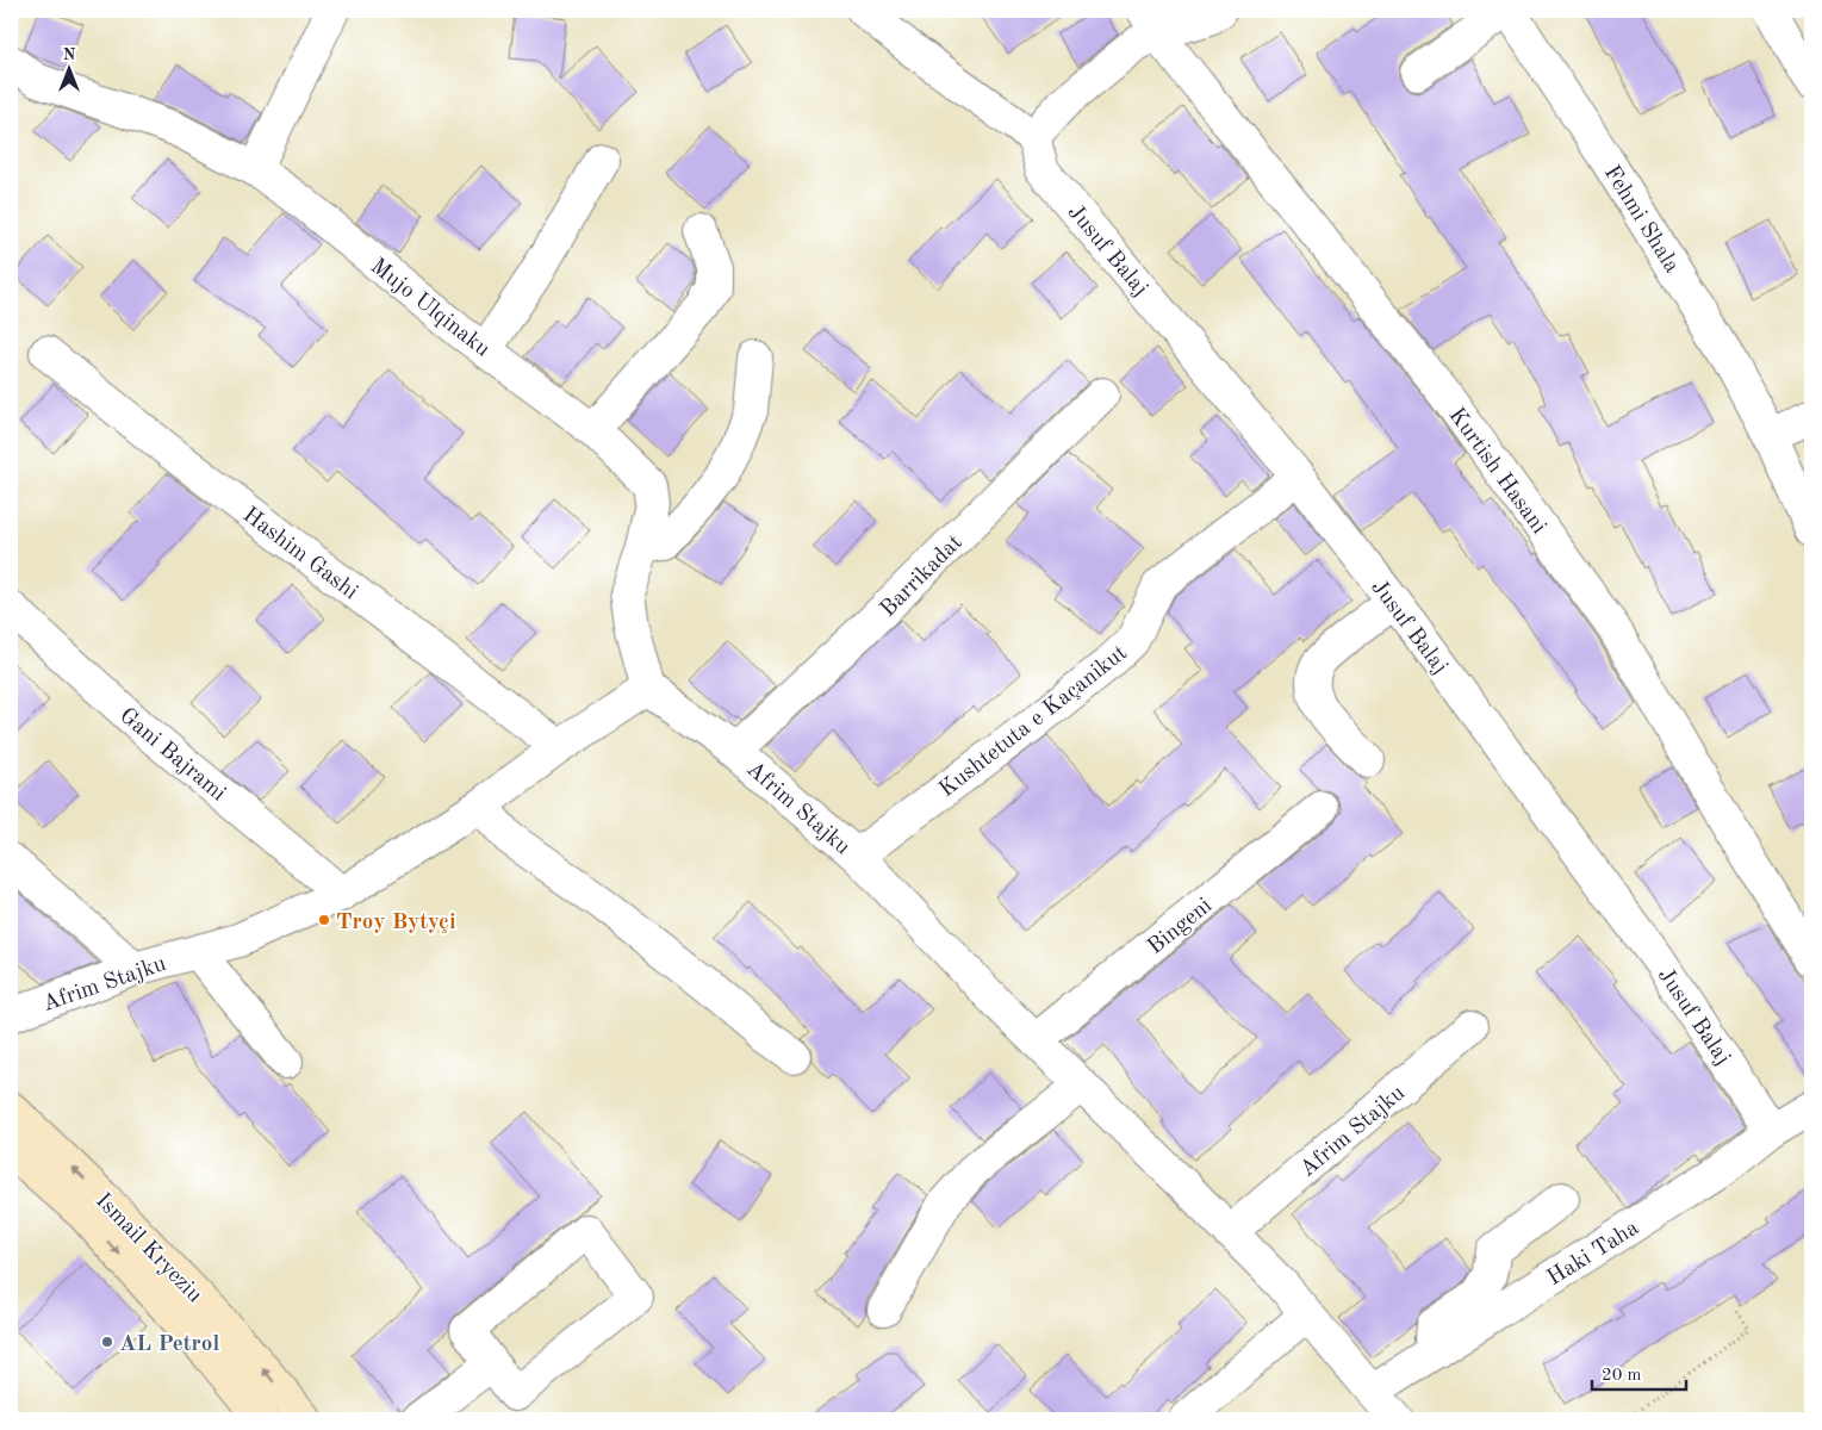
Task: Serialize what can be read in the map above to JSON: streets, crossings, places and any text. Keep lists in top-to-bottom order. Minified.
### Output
{"streets":{"main road":["Ismail Kryeziu"],"street":["Fehmi Shala","Jusuf Balaj","Mujo Ulqinaku","Kurtish Hasani","Hashim Gashi","Barrikadat","Kushtetuta e Kaçanikut","Gani Bajrami","Afrim Stajku","Bingeni","Haki Taha"]},"crossings":[["Jusuf Balaj","Kushtetuta e Kaçanikut"],["Jusuf Balaj","Haki Taha"],["Mujo Ulqinaku","Afrim Stajku"],["Hashim Gashi","Afrim Stajku"],["Barrikadat","Afrim Stajku"],["Kushtetuta e Kaçanikut","Afrim Stajku"],["Gani Bajrami","Afrim Stajku"],["Afrim Stajku","Bingeni"],["Afrim Stajku","Haki Taha"]],"places":["Troy Bytyçi","AL Petrol"],"scale_bar":"20 m","north":"top"}
